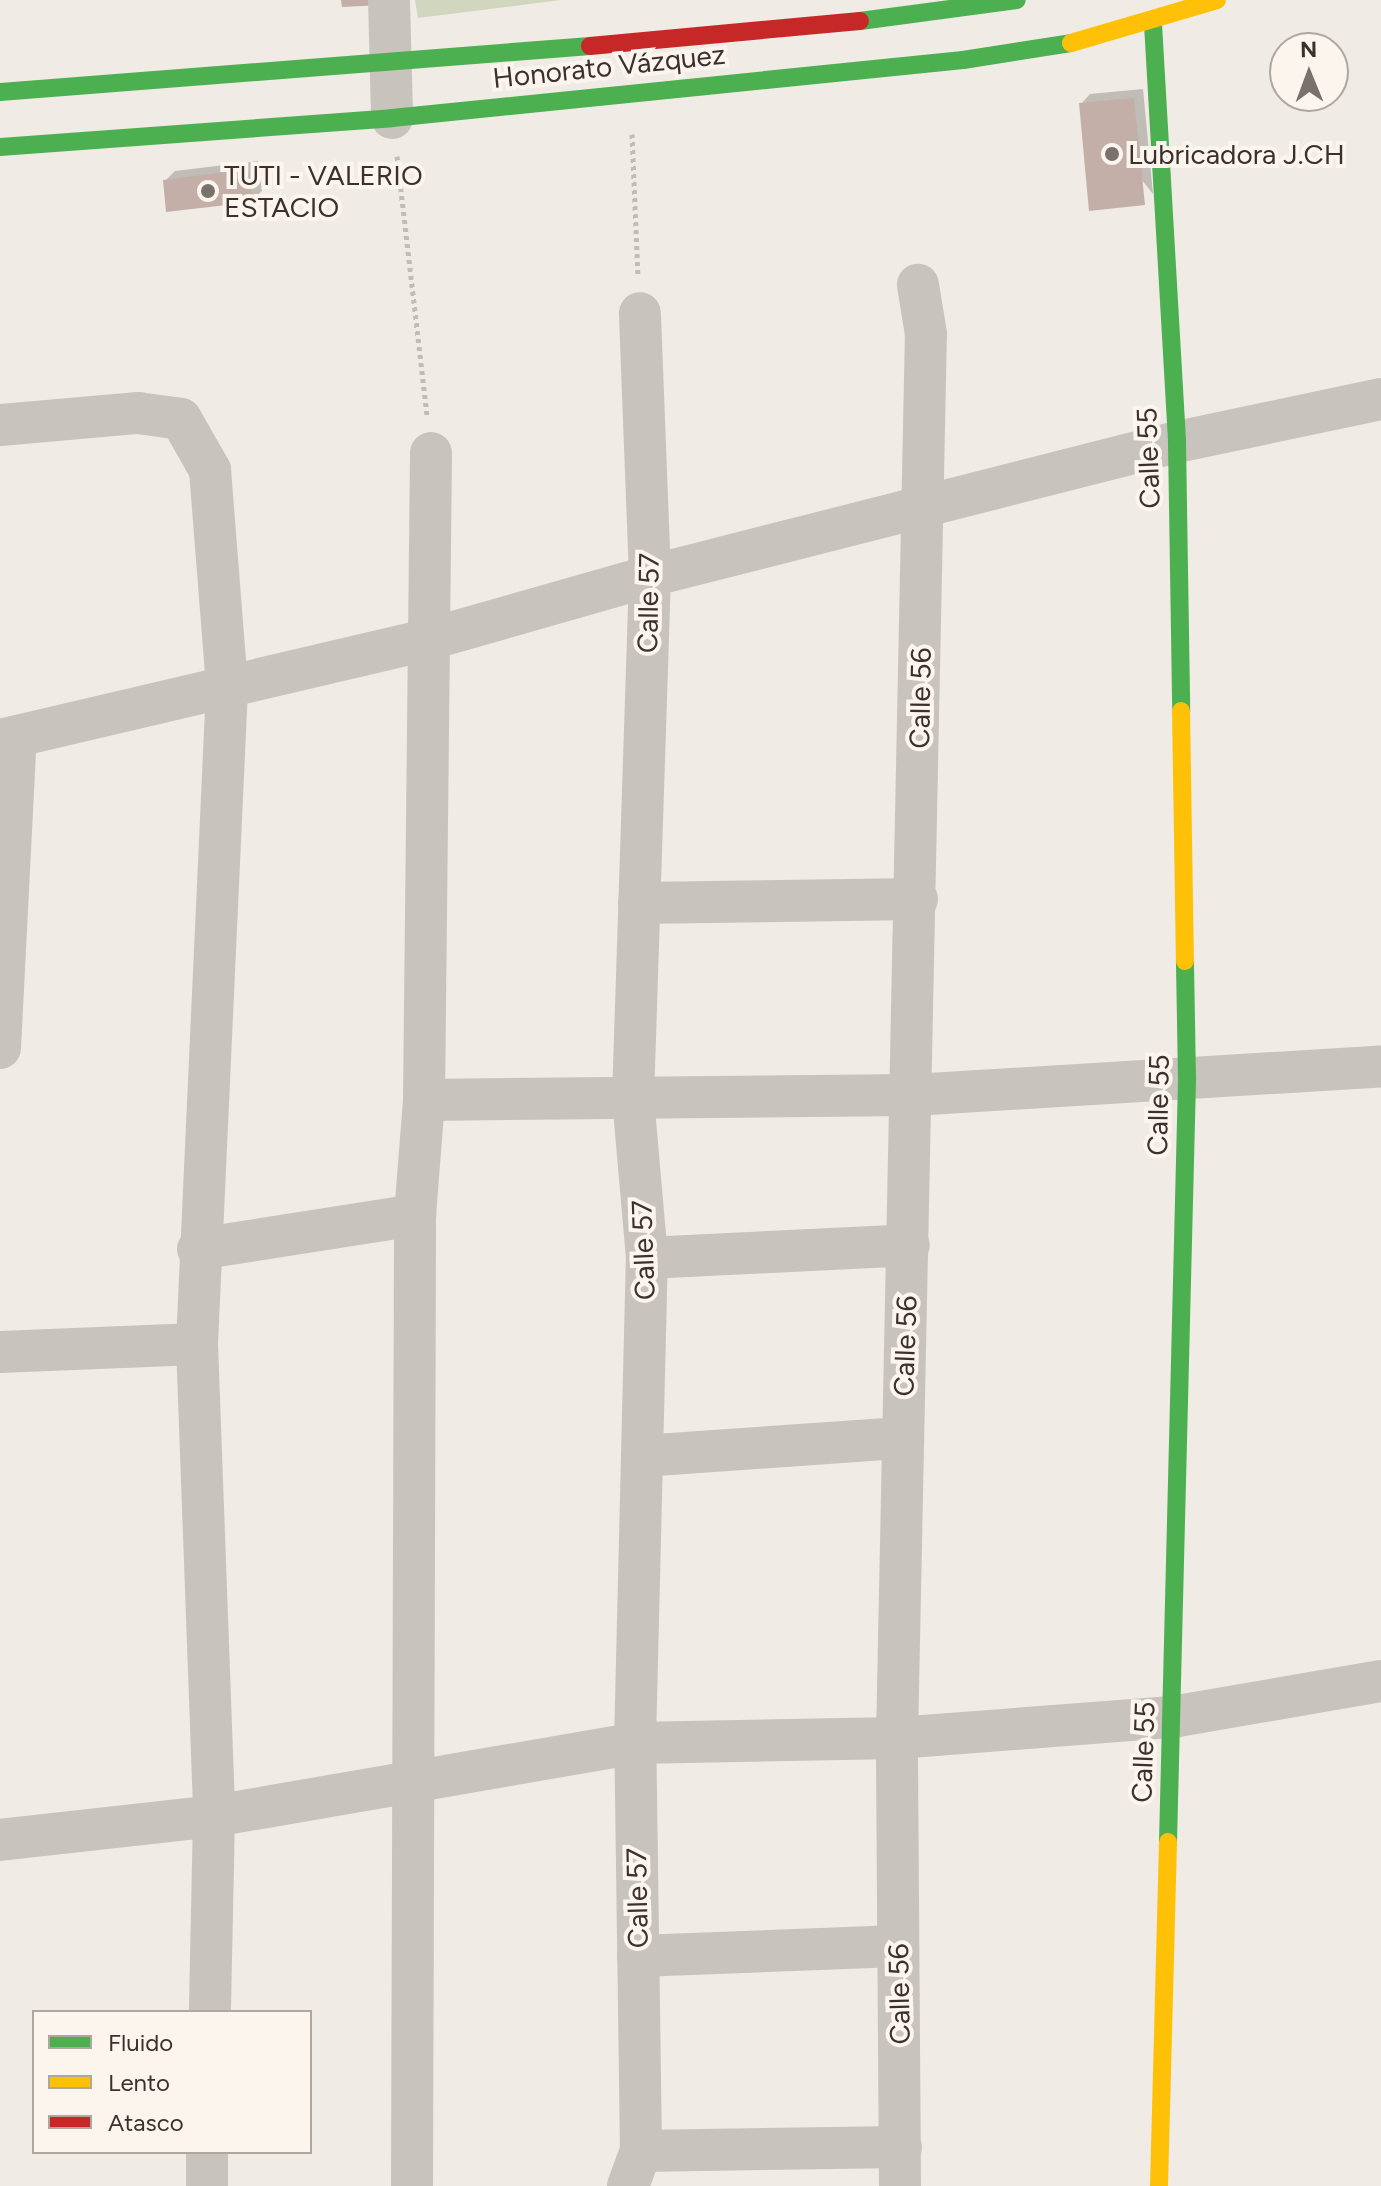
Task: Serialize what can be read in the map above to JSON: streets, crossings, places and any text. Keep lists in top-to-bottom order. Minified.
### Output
{"streets":{"street":["Honorato Vázquez","Calle 55","Calle 57","Calle 56"]},"crossings":[["Honorato Vázquez","Calle 55"]],"places":["Lubricadora J.CH","TUTI - VALERIO ESTACIO"],"legend":["Fluido","Lento","Atasco"],"north":"top"}
